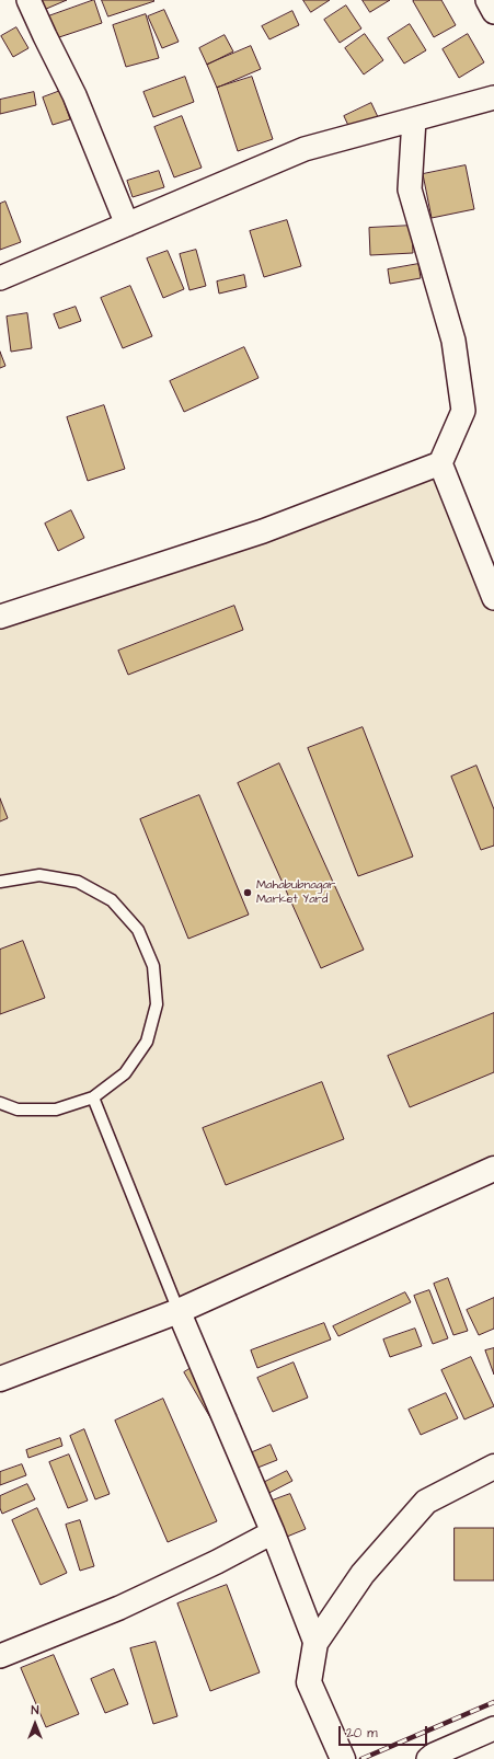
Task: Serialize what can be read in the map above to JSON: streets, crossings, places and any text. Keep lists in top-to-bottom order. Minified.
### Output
{"places":["Mahabubnagar Market Yard"],"scale_bar":"20 m","north":"top"}
